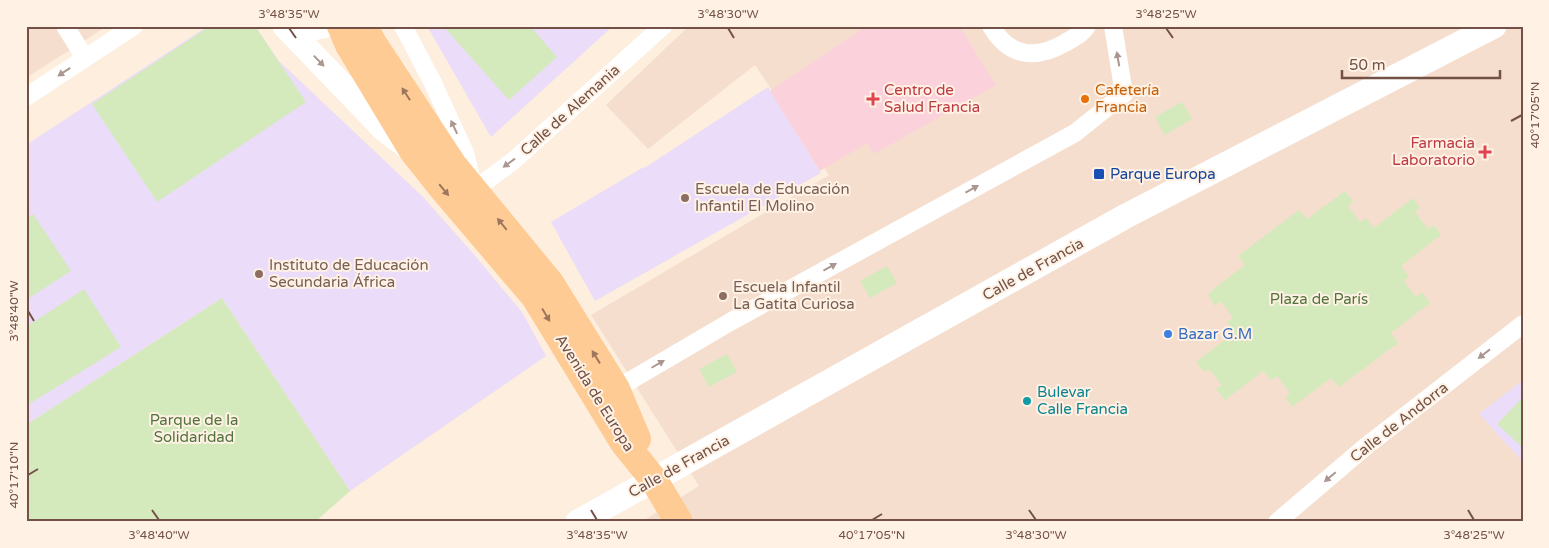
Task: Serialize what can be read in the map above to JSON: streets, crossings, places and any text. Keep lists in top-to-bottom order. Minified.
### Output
{"streets":{"main road":["Calle de Francia","Avenida de Europa"],"street":["Calle de Alemania","Calle de Andorra"]},"crossings":[["Calle de Alemania","Avenida de Europa"],["Calle de Francia","Avenida de Europa"]],"one_way":["Calle de Alemania","Calle de Andorra"],"parks":["Plaza de París","Parque de la Solidaridad"],"places":{"health":["Centro de Salud Francia","Farmacia Laboratorio"],"other":["Cafetería Francia","Escuela de Educación Infantil El Molino","Instituto de Educación Secundaria África","Escuela Infantil La Gatita Curiosa","Bazar G.M","Bulevar Calle Francia"],"transit":["Parque Europa"]},"scale_bar":"50 m","coordinates":["3°48'35\"W","3°48'30\"W","3°48'25\"W","40°17'05\"N","3°48'40\"W","40°17'10\"N"]}
